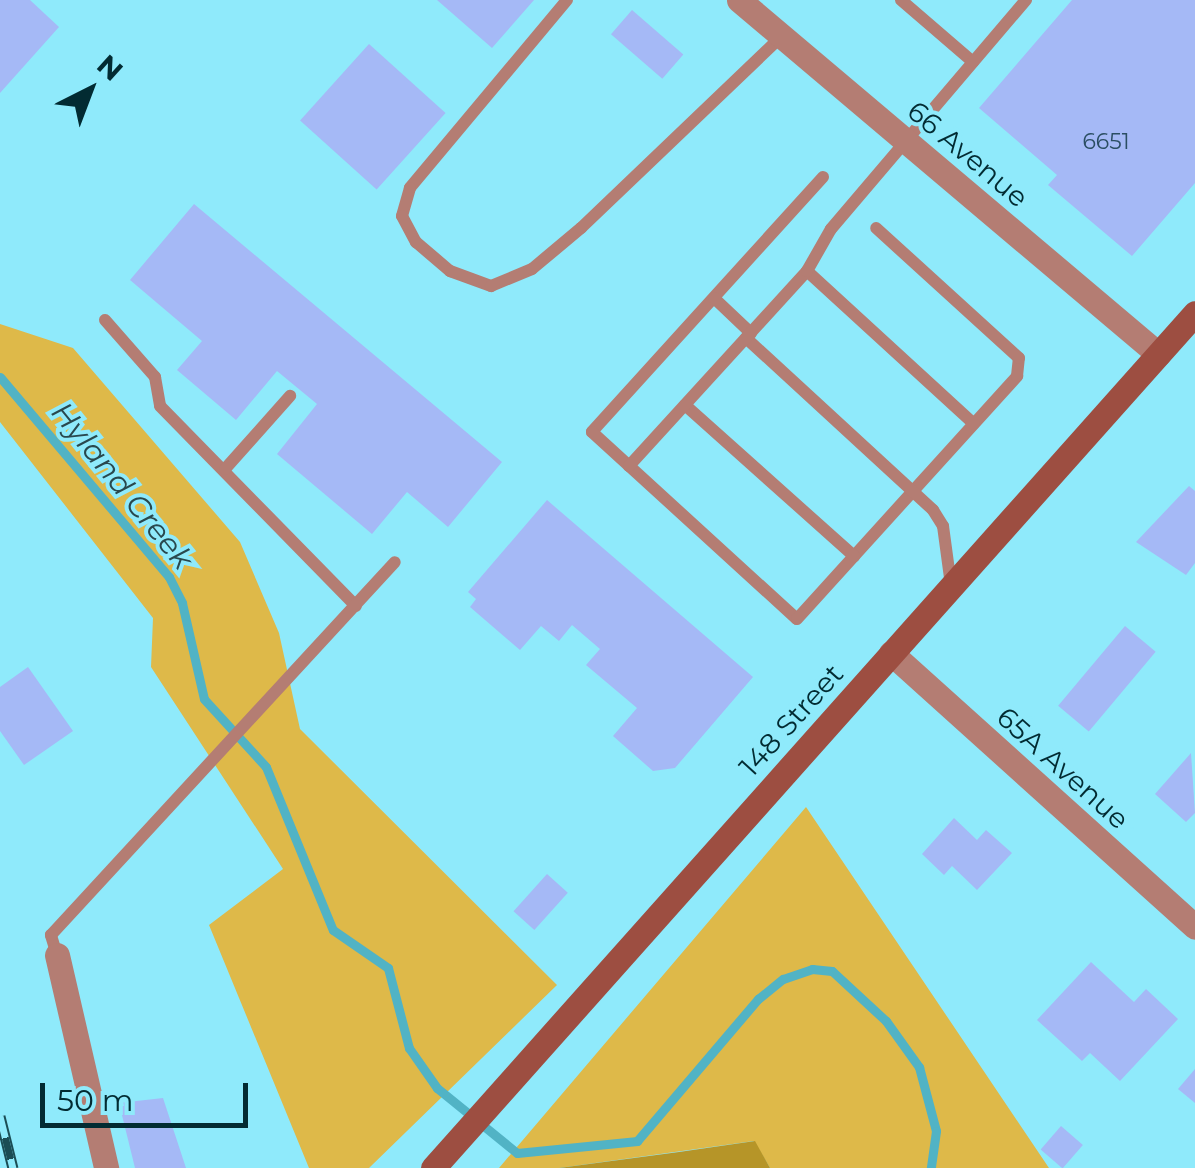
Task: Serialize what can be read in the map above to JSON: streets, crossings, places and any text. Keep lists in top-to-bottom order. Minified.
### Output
{"streets":{"street":["66 Avenue","148 Street","65A Avenue"]},"crossings":[["66 Avenue","148 Street"],["148 Street","65A Avenue"]],"water":["Hyland Creek"],"house_numbers":["6651"],"scale_bar":"50 m","north":"top right"}
